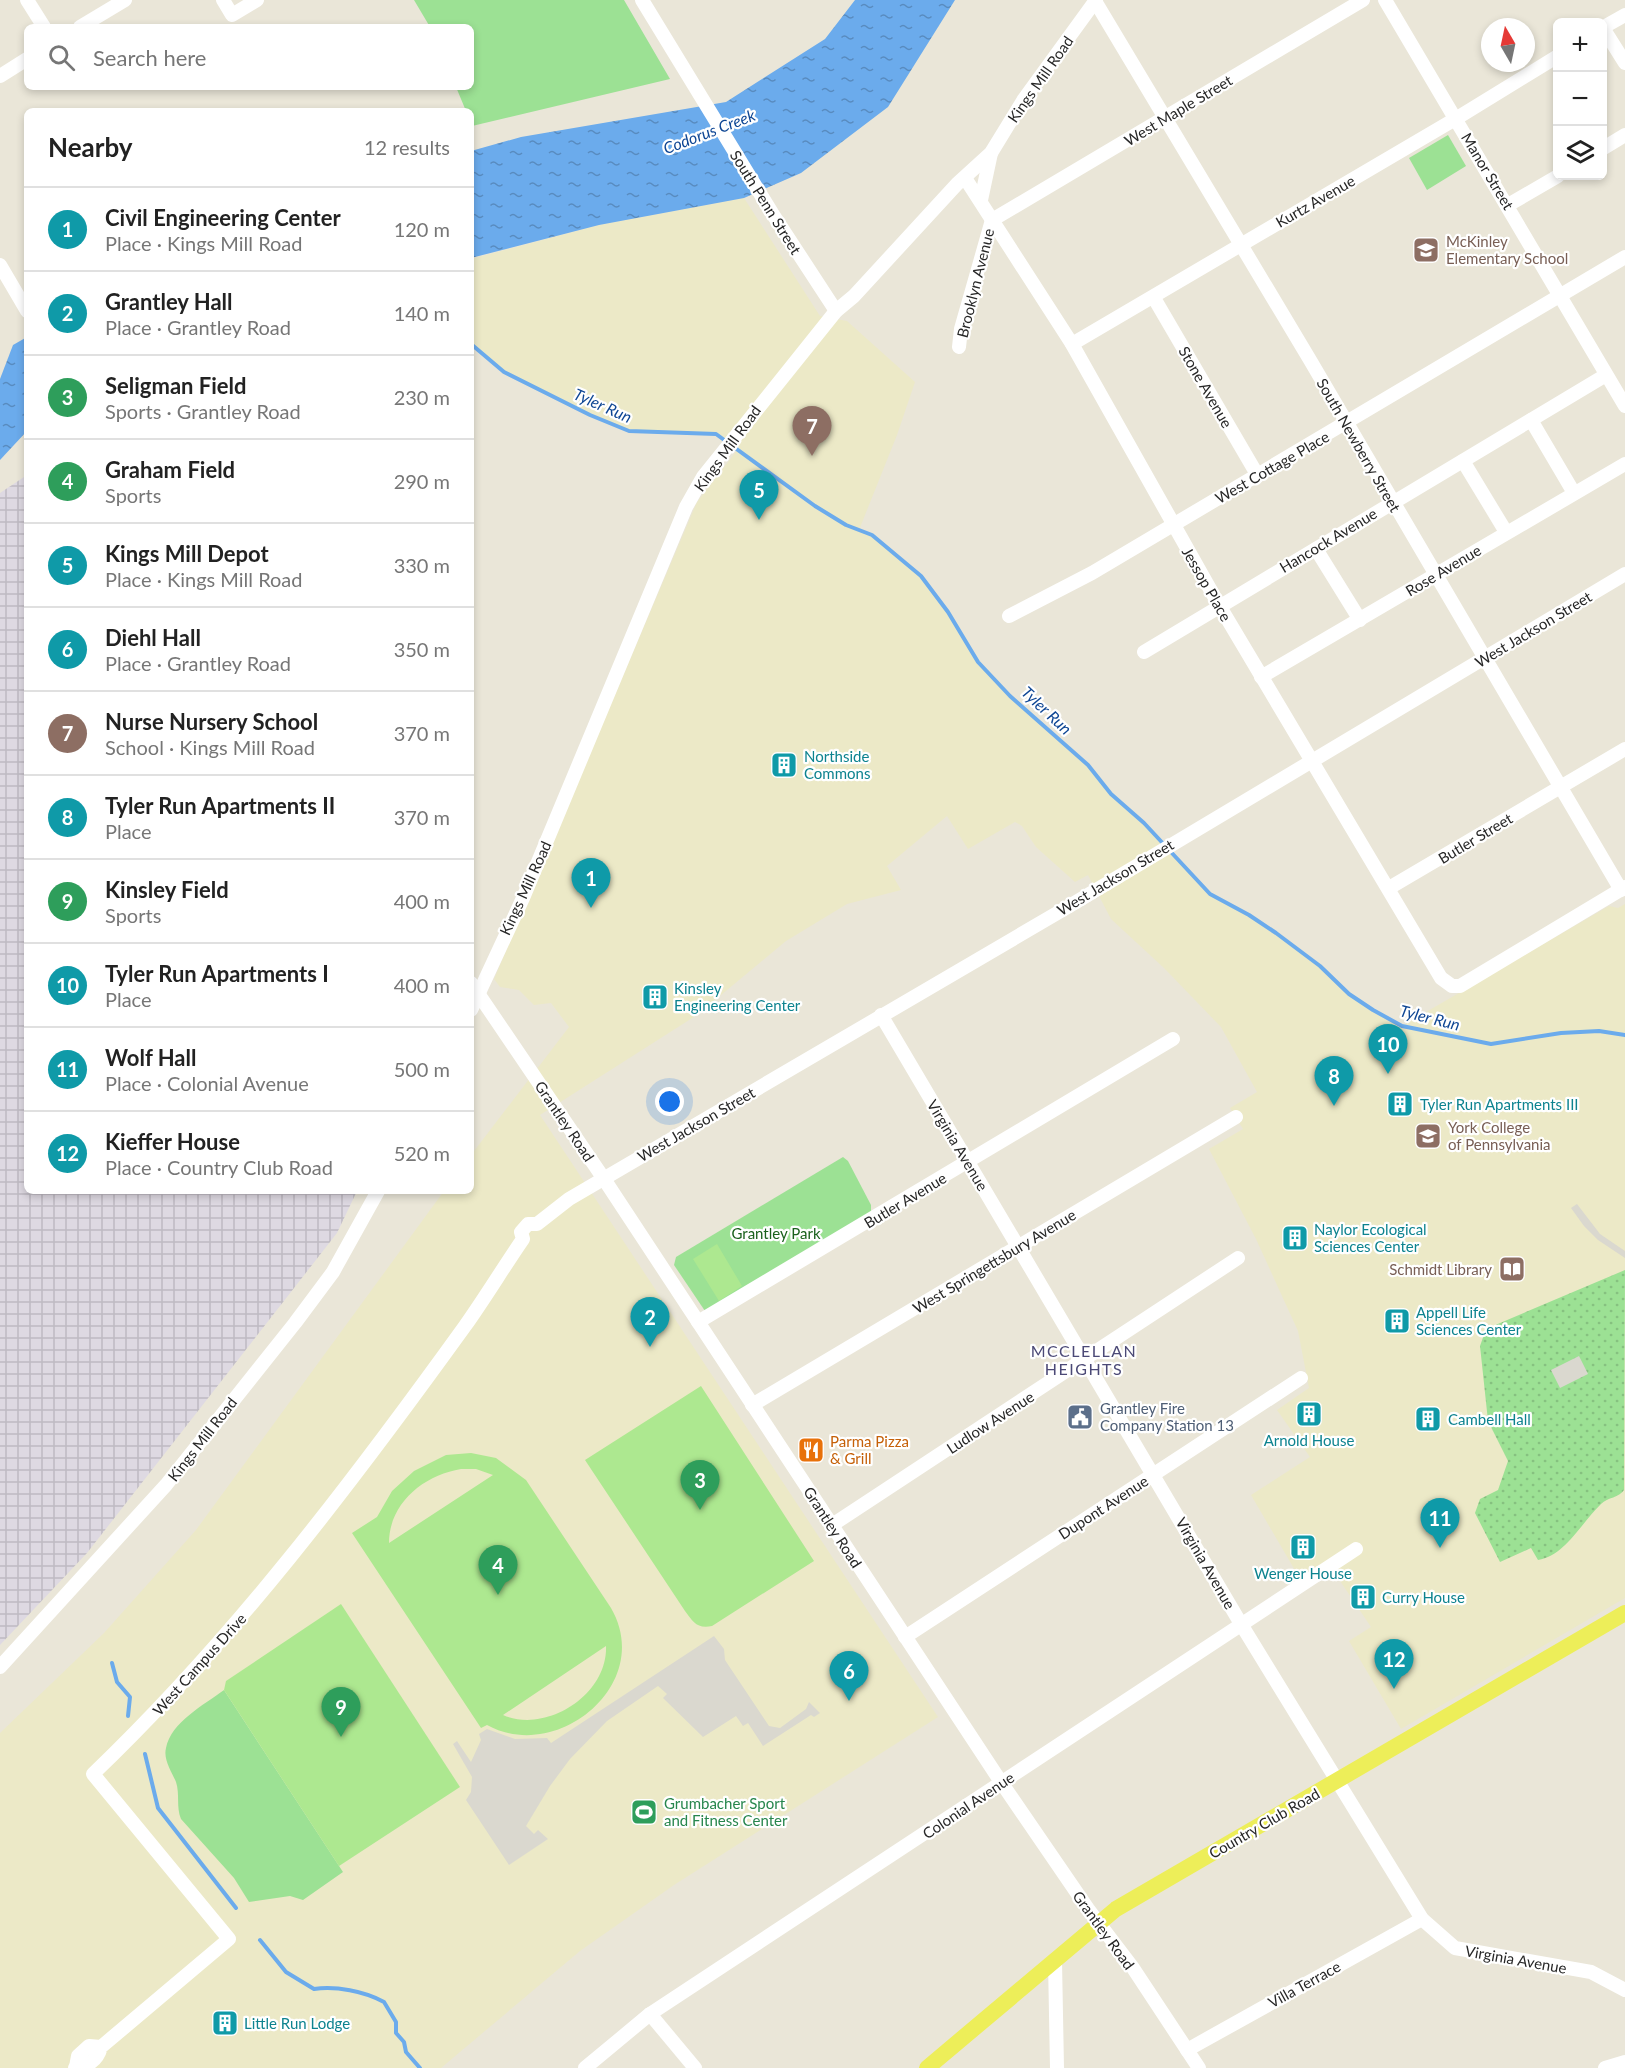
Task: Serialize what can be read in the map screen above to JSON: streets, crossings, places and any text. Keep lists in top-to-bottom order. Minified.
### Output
{"streets":{"main road":["Country Club Road"],"street":["Kings Mill Road","West Maple Street","Manor Street","Kurtz Avenue","South Penn Street","Brooklyn Avenue","Stone Avenue","South Newberry Street","West Cottage Place","Hancock Avenue","Rose Avenue","Jessop Place","West Jackson Street","Butler Street","Grantley Road","Virginia Avenue","Butler Avenue","West Springettsbury Avenue","Ludlow Avenue","Dupont Avenue","West Campus Drive","Colonial Avenue","Villa Terrace"]},"crossings":[["Kings Mill Road","South Penn Street"],["Kings Mill Road","South Newberry Street"],["Kings Mill Road","Jessop Place"],["Kings Mill Road","Grantley Road"],["West Maple Street","Brooklyn Avenue"],["West Maple Street","South Newberry Street"],["West Maple Street","Jessop Place"],["Manor Street","Kurtz Avenue"],["Manor Street","West Cottage Place"],["Manor Street","Hancock Avenue"],["Kurtz Avenue","Stone Avenue"],["Kurtz Avenue","South Newberry Street"],["Kurtz Avenue","Jessop Place"],["Brooklyn Avenue","Jessop Place"],["Stone Avenue","West Cottage Place"],["South Newberry Street","West Cottage Place"],["South Newberry Street","Hancock Avenue"],["South Newberry Street","Rose Avenue"],["South Newberry Street","Jessop Place"],["South Newberry Street","West Jackson Street"],["South Newberry Street","Butler Street"],["West Cottage Place","Jessop Place"],["Hancock Avenue","Jessop Place"],["Rose Avenue","Jessop Place"],["Jessop Place","West Jackson Street"],["Jessop Place","Butler Street"],["West Jackson Street","Grantley Road"],["West Jackson Street","Virginia Avenue"],["West Jackson Street","West Campus Drive"],["Grantley Road","Butler Avenue"],["Grantley Road","West Springettsbury Avenue"],["Grantley Road","Ludlow Avenue"],["Grantley Road","Dupont Avenue"],["Grantley Road","West Campus Drive"],["Grantley Road","Colonial Avenue"],["Grantley Road","Country Club Road"],["Grantley Road","Villa Terrace"],["Virginia Avenue","Butler Avenue"],["Virginia Avenue","West Springettsbury Avenue"],["Virginia Avenue","Ludlow Avenue"],["Virginia Avenue","Dupont Avenue"],["Virginia Avenue","Colonial Avenue"],["Virginia Avenue","Country Club Road"],["Virginia Avenue","Villa Terrace"]],"districts":["MCCLELLAN HEIGHTS"],"water":["Codorus Creek","Tyler Run"],"parks":["Grantley Park"],"places":{"school or university":["McKinley Elementary School","York College of Pennsylvania"],"building":["Northside Commons","Kinsley Engineering Center","Tyler Run Apartments III","Naylor Ecological Sciences Center","Appell Life Sciences Center","Arnold House","Cambell Hall","Wenger House","Curry House","Little Run Lodge"],"library":["Schmidt Library"],"public building":["Grantley Fire Company Station 13"],"restaurant":["Parma Pizza & Grill"],"sports":["Grumbacher Sport and Fitness Center"]},"north":"top","page":{"map_buttons":["+","−"],"search":"Search here","heading":["Nearby","12 results"],"list":[{"mark":"1","name":"Civil Engineering Center","note":"Place · Kings Mill Road","value":"120 m"},{"mark":"2","name":"Grantley Hall","note":"Place · Grantley Road","value":"140 m"},{"mark":"3","name":"Seligman Field","note":"Sports · Grantley Road","value":"230 m"},{"mark":"4","name":"Graham Field","note":"Sports","value":"290 m"},{"mark":"5","name":"Kings Mill Depot","note":"Place · Kings Mill Road","value":"330 m"},{"mark":"6","name":"Diehl Hall","note":"Place · Grantley Road","value":"350 m"},{"mark":"7","name":"Nurse Nursery School","note":"School · Kings Mill Road","value":"370 m"},{"mark":"8","name":"Tyler Run Apartments II","note":"Place","value":"370 m"},{"mark":"9","name":"Kinsley Field","note":"Sports","value":"400 m"},{"mark":"10","name":"Tyler Run Apartments I","note":"Place","value":"400 m"},{"mark":"11","name":"Wolf Hall","note":"Place · Colonial Avenue","value":"500 m"},{"mark":"12","name":"Kieffer House","note":"Place · Country Club Road","value":"520 m"}],"pins":["7","5","1","10","8","2","3","11","4","12","6","9"]}}
